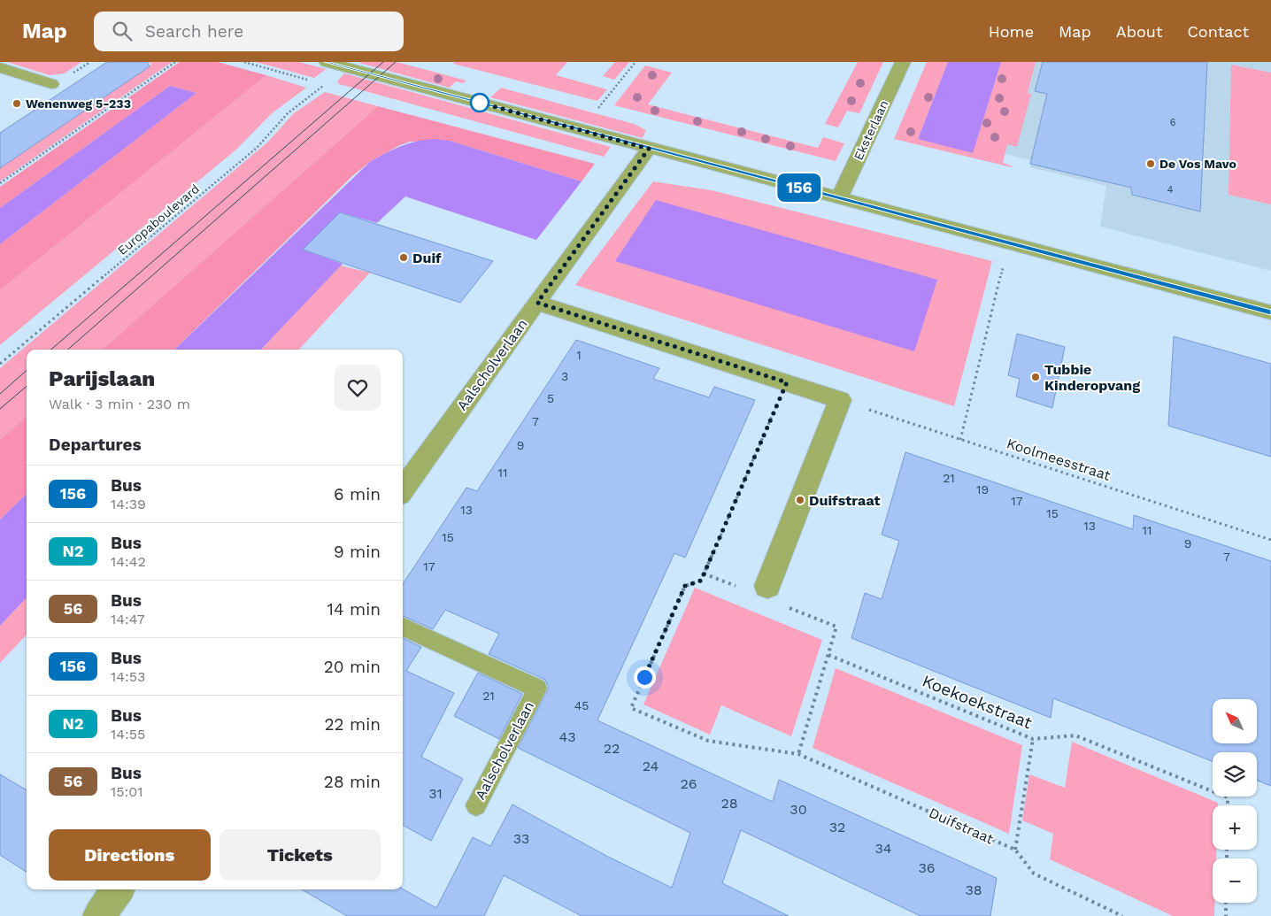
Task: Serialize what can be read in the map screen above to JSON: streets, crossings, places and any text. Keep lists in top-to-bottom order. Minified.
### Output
{"streets":{"street":["Eksterlaan","Aalscholverlaan"],"path":["Europaboulevard","Koolmeesstraat","Koekoekstraat","Duifstraat"]},"places":["Wenenweg 5-233","De Vos Mavo","Duif","Tubbie Kinderopvang","Duifstraat"],"lines":["bus line 156"],"house_numbers":["6","4","1","3","5","7","9","11","21","19","17","13","15","13","11","15","9","7","17","21","45","43","22","24","26","31","28","30","32","33","34","36","38"],"north":"top left","page":{"header":"Map","search":"Search here","nav":["Home","Map","About","Contact"],"on_map":"156","heading":[["Parijslaan","Walk · 3 min · 230 m"],"Departures"],"list":[{"mark":"156","name":"Bus","note":"14:39","value":"6 min"},{"mark":"N2","name":"Bus","note":"14:42","value":"9 min"},{"mark":"56","name":"Bus","note":"14:47","value":"14 min"},{"mark":"156","name":"Bus","note":"14:53","value":"20 min"},{"mark":"N2","name":"Bus","note":"14:55","value":"22 min"},{"mark":"56","name":"Bus","note":"15:01","value":"28 min"}],"map_buttons":["+","−"],"buttons":["Directions","Tickets"]}}
